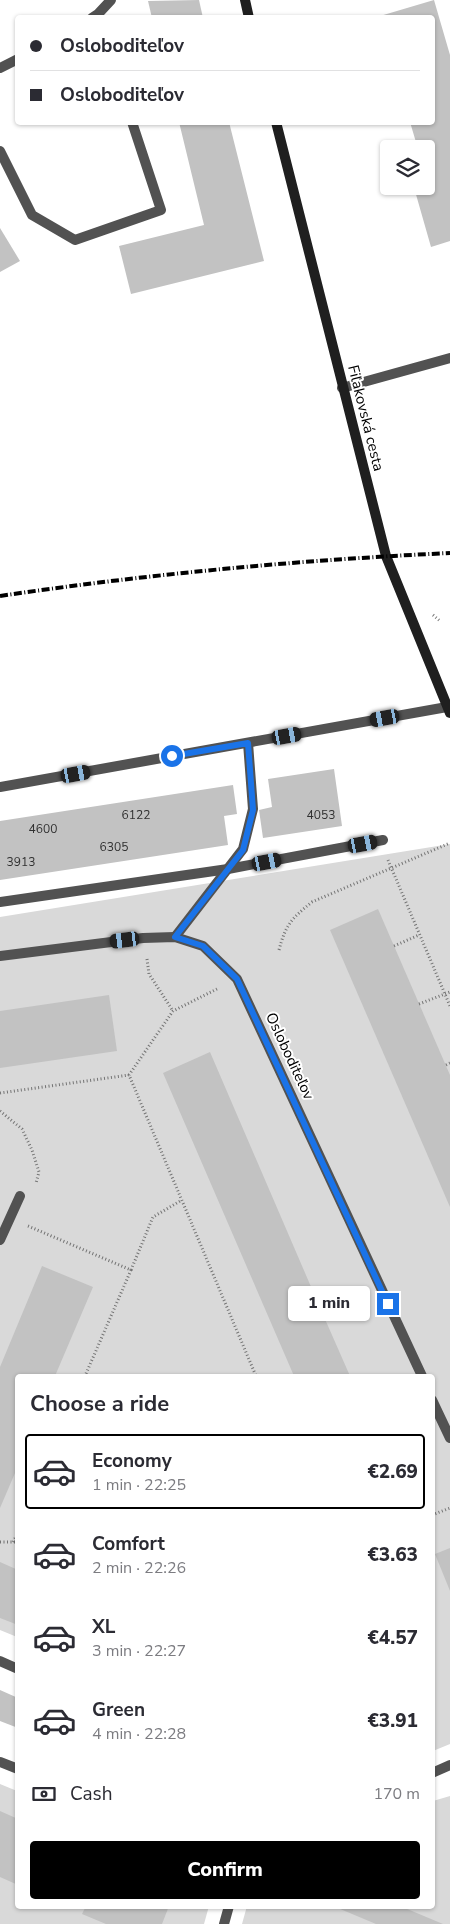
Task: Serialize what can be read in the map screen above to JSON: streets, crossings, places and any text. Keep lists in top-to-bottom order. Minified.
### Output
{"streets":{"street":["Fiľakovská cesta","Osloboditeľov"]},"house_numbers":["6122","4053","4600","6305","3913"],"page":{"banner":["Osloboditeľov","Osloboditeľov"],"bubble":"1 min","heading":"Choose a ride","list":[{"name":"Economy","note":"1 min · 22:25","value":"€2.69"},{"name":"Comfort","note":"2 min · 22:26","value":"€3.63"},{"name":"XL","note":"3 min · 22:27","value":"€4.57"},{"name":"Green","note":"4 min · 22:28","value":"€3.91"}],"pay":["Cash","170 m"],"buttons":"Confirm"}}
